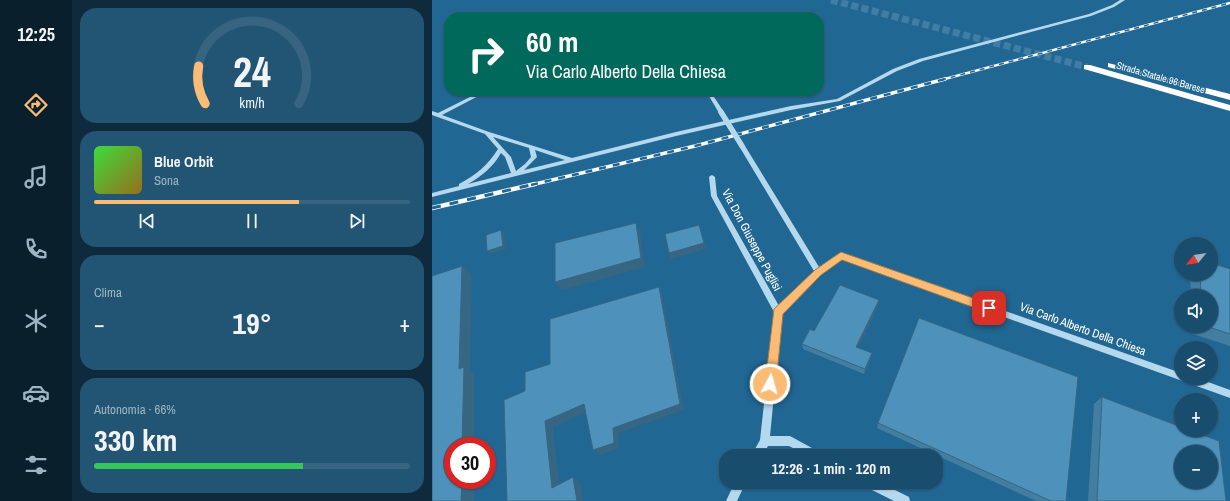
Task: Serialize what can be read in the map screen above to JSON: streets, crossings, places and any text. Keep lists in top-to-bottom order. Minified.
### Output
{"streets":{"highway":["Strada Statale 96 Barese"],"street":["Via Don Giuseppe Puglisi","Via Carlo Alberto Della Chiesa"]},"north":"bottom left","page":{"tabs":"12:25","turn":["60 m","Via Carlo Alberto Della Chiesa"],"song":["Blue Orbit","Sona"],"map_buttons":["+","−"],"tile":["Clima",["Autonomia · 66%","330 km"]],"heat":["−","19°","+"],"limit":"30","trip":"12:26 · 1 min · 120 m","gauge":["24","km/h"]}}
